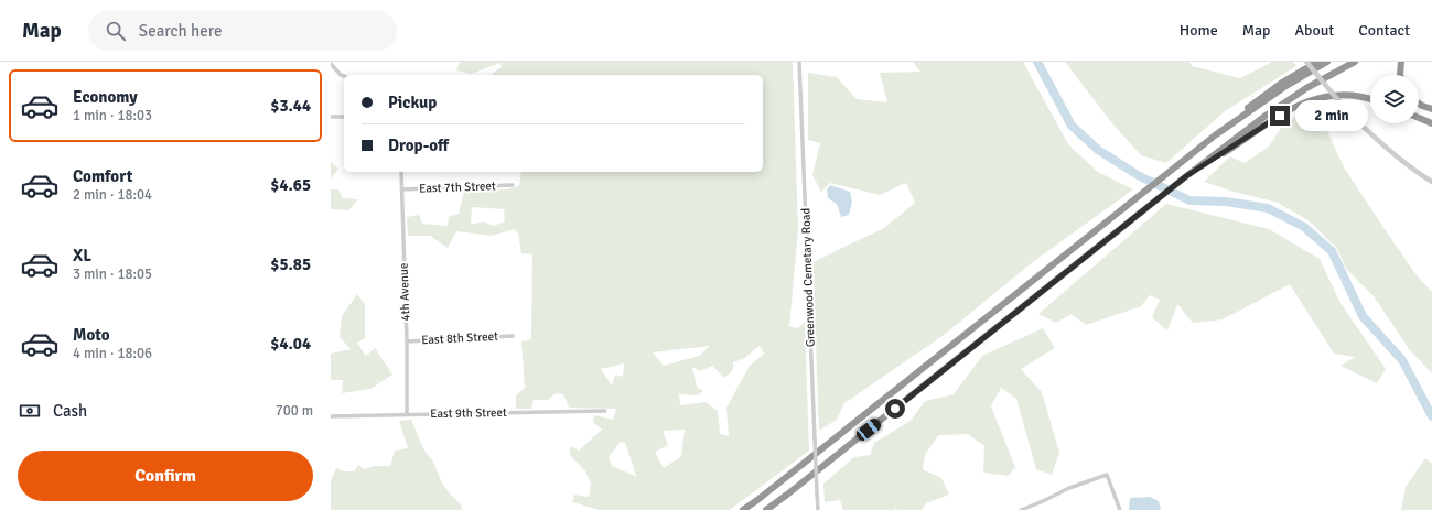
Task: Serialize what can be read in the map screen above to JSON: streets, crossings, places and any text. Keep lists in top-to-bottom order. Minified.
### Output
{"streets":{"street":["East 7th Street","Greenwood Cemetary Road","4th Avenue","East 8th Street","East 9th Street"]},"crossings":[["East 7th Street","4th Avenue"],["4th Avenue","East 8th Street"],["4th Avenue","East 9th Street"]],"page":{"header":"Map","search":"Search here","nav":["Home","Map","About","Contact"],"list":[{"name":"Economy","note":"1 min · 18:03","value":"$3.44"},{"name":"Comfort","note":"2 min · 18:04","value":"$4.65"},{"name":"XL","note":"3 min · 18:05","value":"$5.85"},{"name":"Moto","note":"4 min · 18:06","value":"$4.04"}],"banner":["Pickup","Drop-off"],"bubble":"2 min","pay":["Cash","700 m"],"buttons":"Confirm"}}
